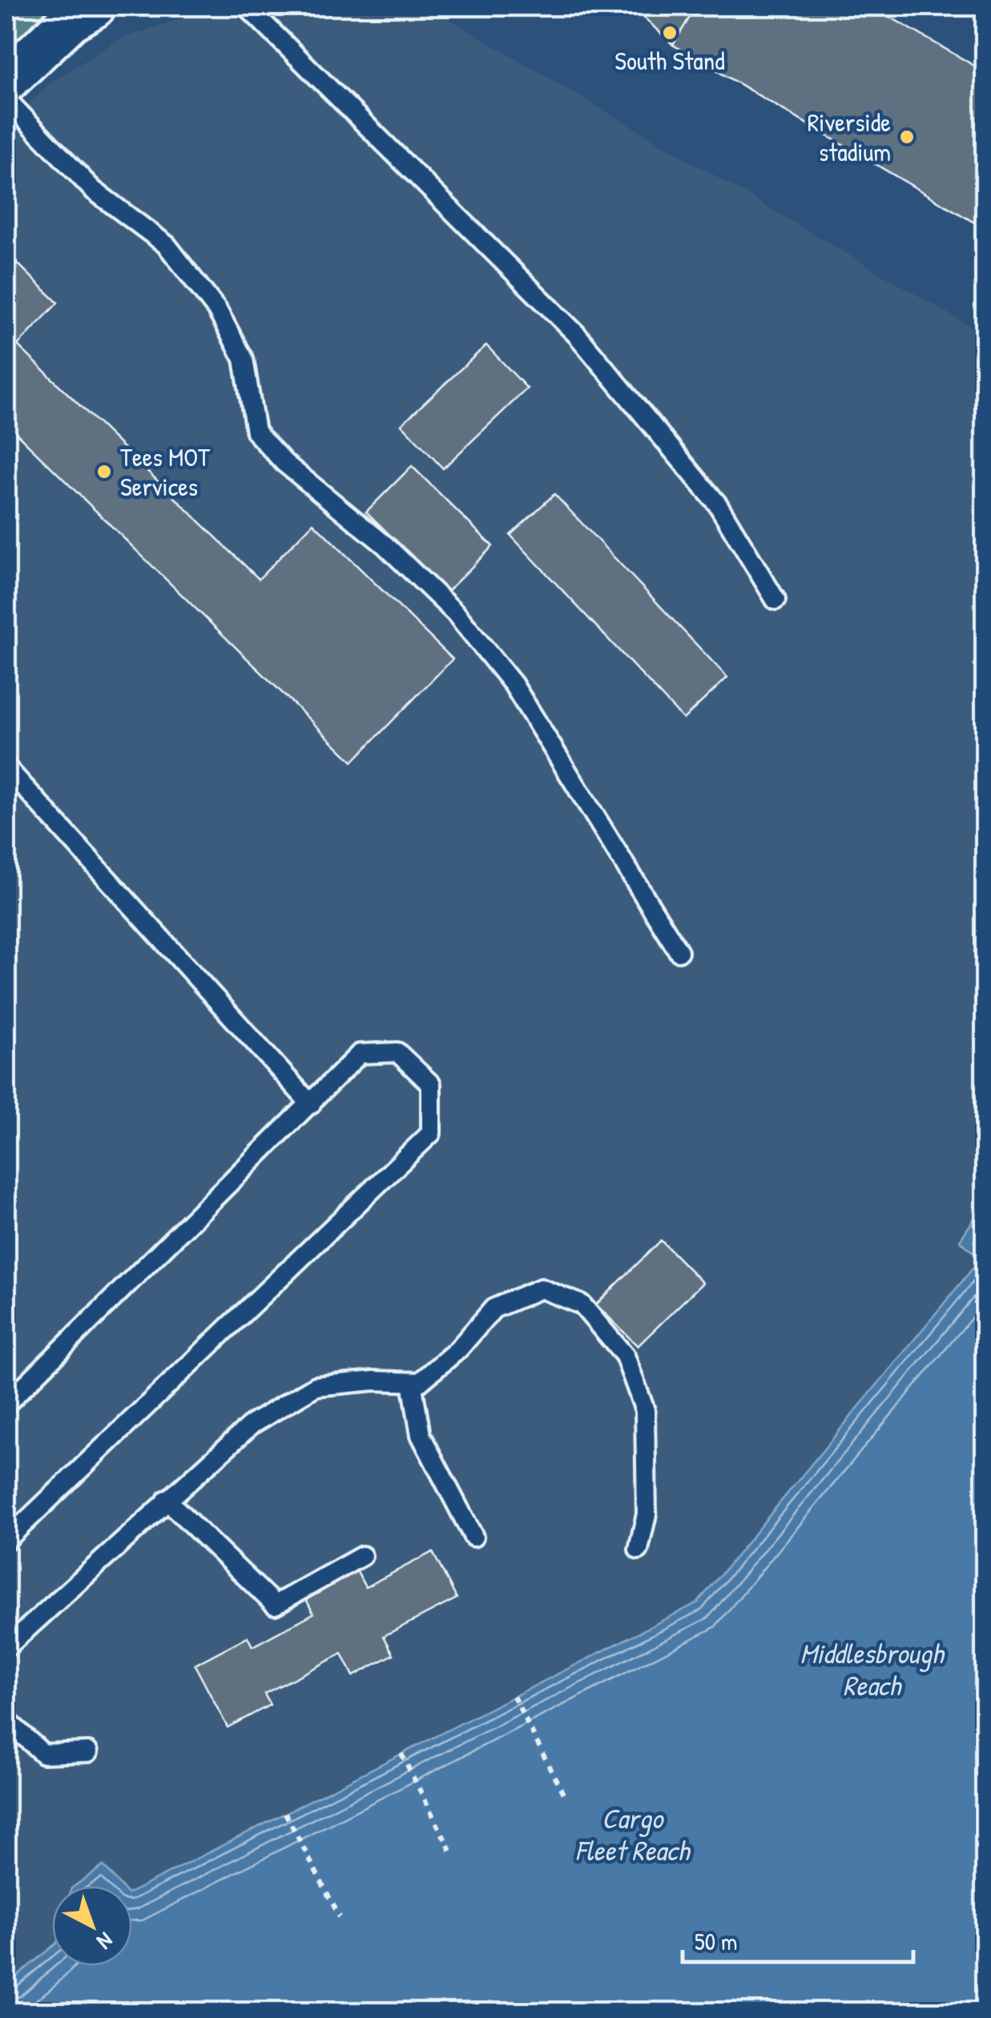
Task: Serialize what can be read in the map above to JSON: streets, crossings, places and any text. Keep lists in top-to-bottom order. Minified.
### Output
{"water":["Middlesbrough Reach","Cargo Fleet Reach"],"places":["South Stand","Riverside stadium","Tees MOT Services"],"scale_bar":"50 m","north":"bottom right"}
